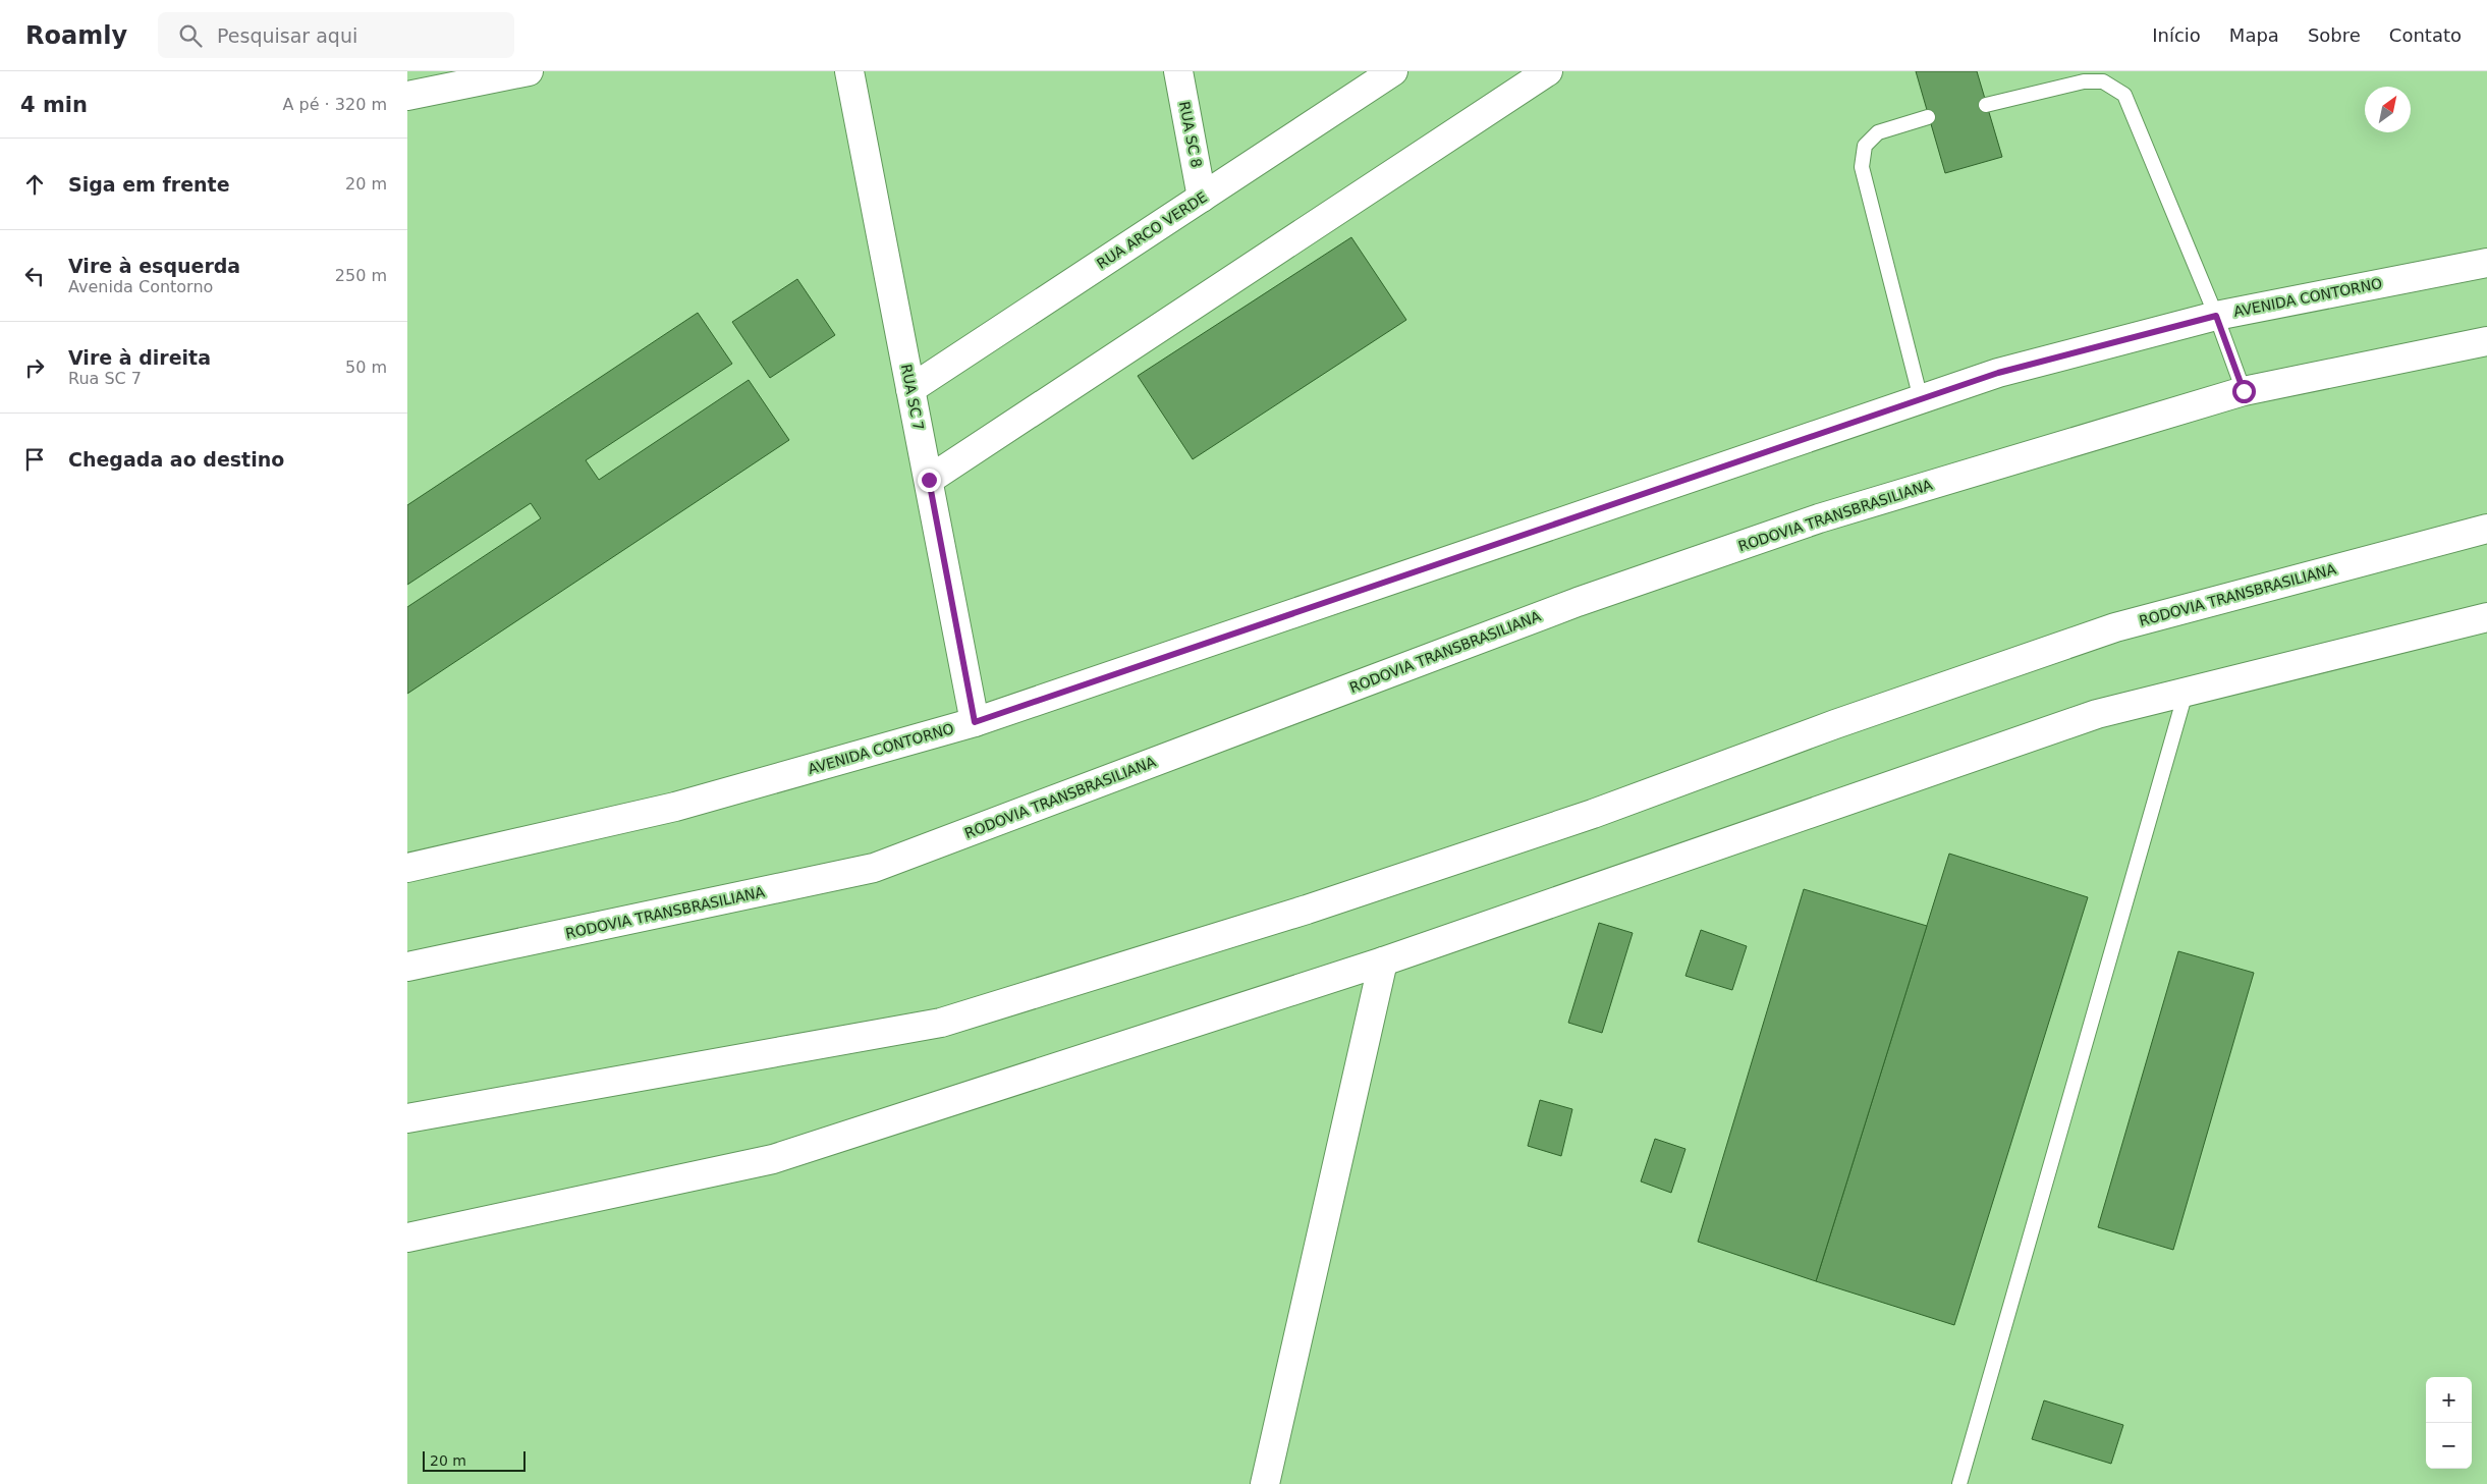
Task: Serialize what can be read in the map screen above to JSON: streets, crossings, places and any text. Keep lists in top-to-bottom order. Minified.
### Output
{"streets":{"main road":["RUA SC 8","RUA ARCO VERDE","AVENIDA CONTORNO","RUA SC 7","RODOVIA TRANSBRASILIANA"]},"crossings":[["RUA SC 8","RUA ARCO VERDE"],["RUA ARCO VERDE","RUA SC 7"],["AVENIDA CONTORNO","RUA SC 7"]],"scale_bar":"20 m","north":"top right","page":{"header":"Roamly","search":"Pesquisar aqui","nav":["Início","Mapa","Sobre","Contato"],"heading":["4 min","A pé · 320 m"],"list":[["Siga em frente","20 m"],["Vire à esquerda","Avenida Contorno","250 m"],["Vire à direita","Rua SC 7","50 m"],"Chegada ao destino"],"map_buttons":["+","−"],"scale":"20 m"}}
